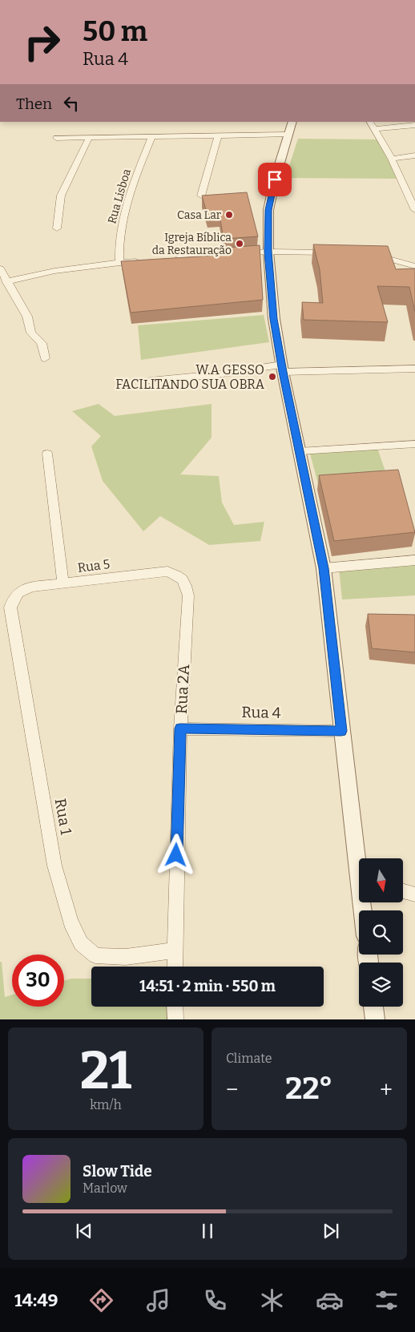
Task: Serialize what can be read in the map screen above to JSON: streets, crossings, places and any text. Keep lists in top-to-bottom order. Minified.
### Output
{"streets":{"street":["Rua Lisboa","Rua 5","Rua 2A","Rua 4","Rua 1"]},"crossings":[["Rua 5","Rua 2A"],["Rua 5","Rua 1"],["Rua 2A","Rua 4"],["Rua 2A","Rua 1"]],"places":["Casa Lar","Igreja Bíblica da Restauração","W.A GESSO FACILITANDO SUA OBRA"],"north":"bottom","page":{"turn":["50 m","Rua 4"],"then":"Then","limit":"30","trip":"14:51 · 2 min · 550 m","tile":[["21","km/h"],"Climate"],"heat":["−","22°","+"],"song":["Slow Tide","Marlow"],"tabs":"14:49"}}
